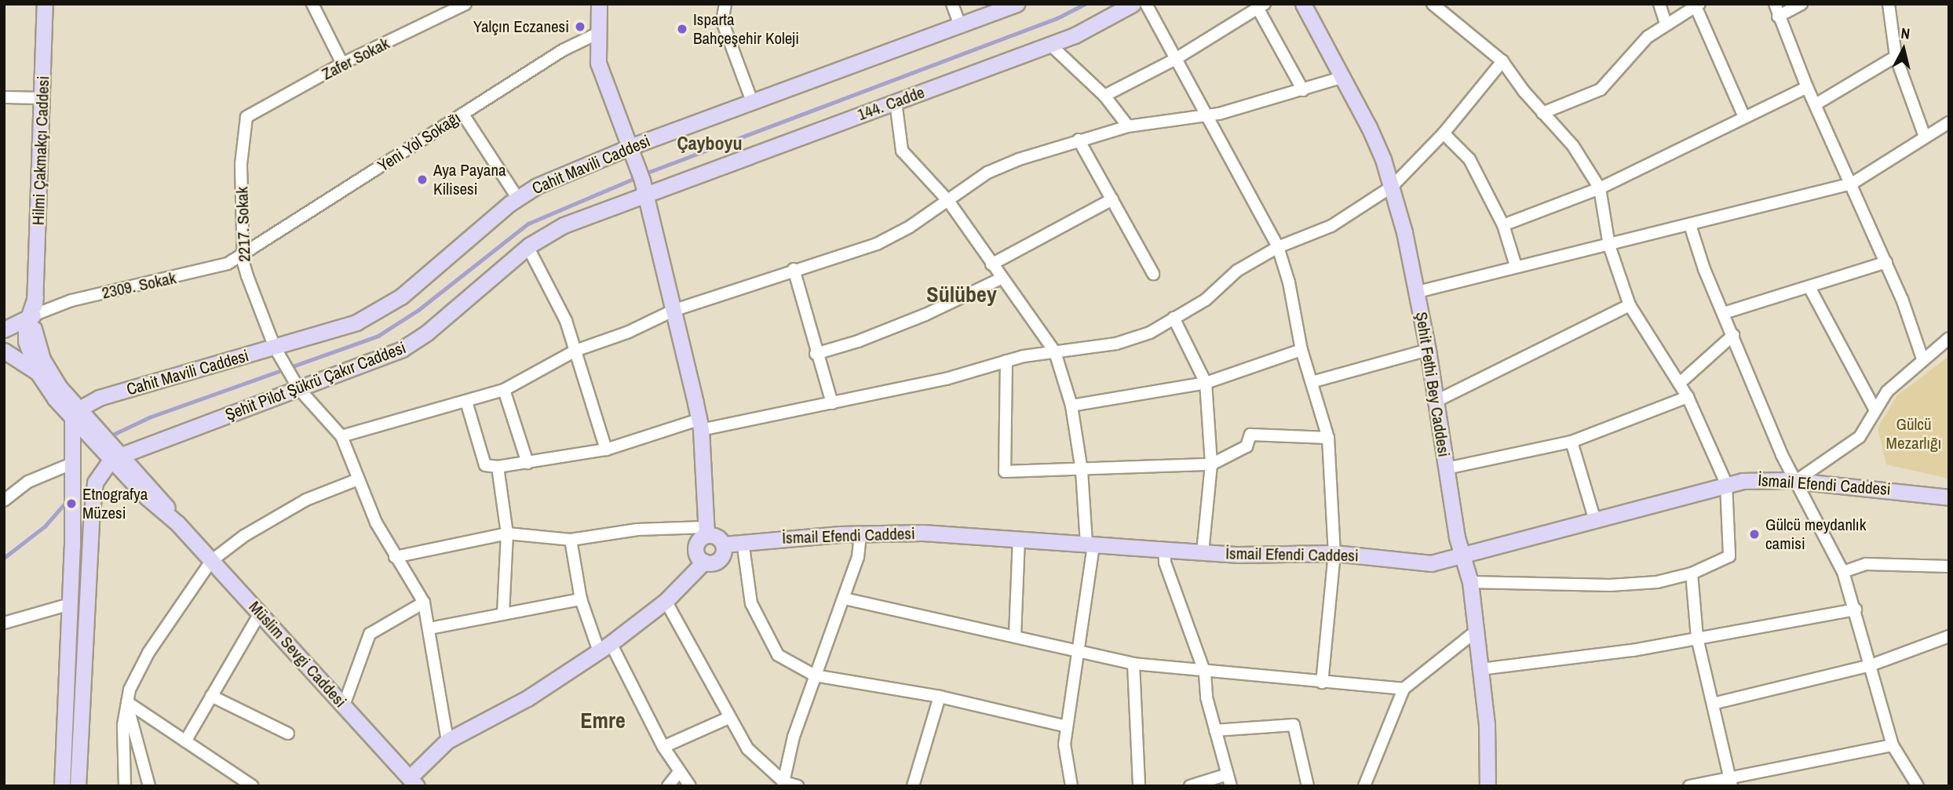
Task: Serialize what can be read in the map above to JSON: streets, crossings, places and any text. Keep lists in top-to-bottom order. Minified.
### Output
{"streets":{"street":["Zafer Sokak","144. Cadde","Yeni Yol Sokağı","Hilmi Çakmakçı Caddesi","Cahit Mavili Caddesi","2217. Sokak","2309. Sokak","Şehit Pilot Şükrü Çakır Caddesi","Şehit Fethi Bey Caddesi","İsmail Efendi Caddesi","Müslim Sevgi Caddesi"]},"crossings":[["Zafer Sokak","2217. Sokak"],["144. Cadde","Şehit Pilot Şükrü Çakır Caddesi"],["Yeni Yol Sokağı","2217. Sokak"],["Yeni Yol Sokağı","2309. Sokak"],["Hilmi Çakmakçı Caddesi","Müslim Sevgi Caddesi"],["Cahit Mavili Caddesi","2217. Sokak"],["Cahit Mavili Caddesi","Müslim Sevgi Caddesi"],["2217. Sokak","2309. Sokak"],["2217. Sokak","Şehit Pilot Şükrü Çakır Caddesi"],["2309. Sokak","Müslim Sevgi Caddesi"],["Şehit Pilot Şükrü Çakır Caddesi","Müslim Sevgi Caddesi"],["Şehit Fethi Bey Caddesi","İsmail Efendi Caddesi"]],"districts":["Çayboyu","Sülübey","Emre"],"parks":["Gülcü Mezarlığı"],"places":["Yalçın Eczanesi","Isparta Bahçeşehir Koleji","Aya Payana Kilisesi","Etnografya Müzesi","Gülcü meydanlık camisi"],"north":"top"}
